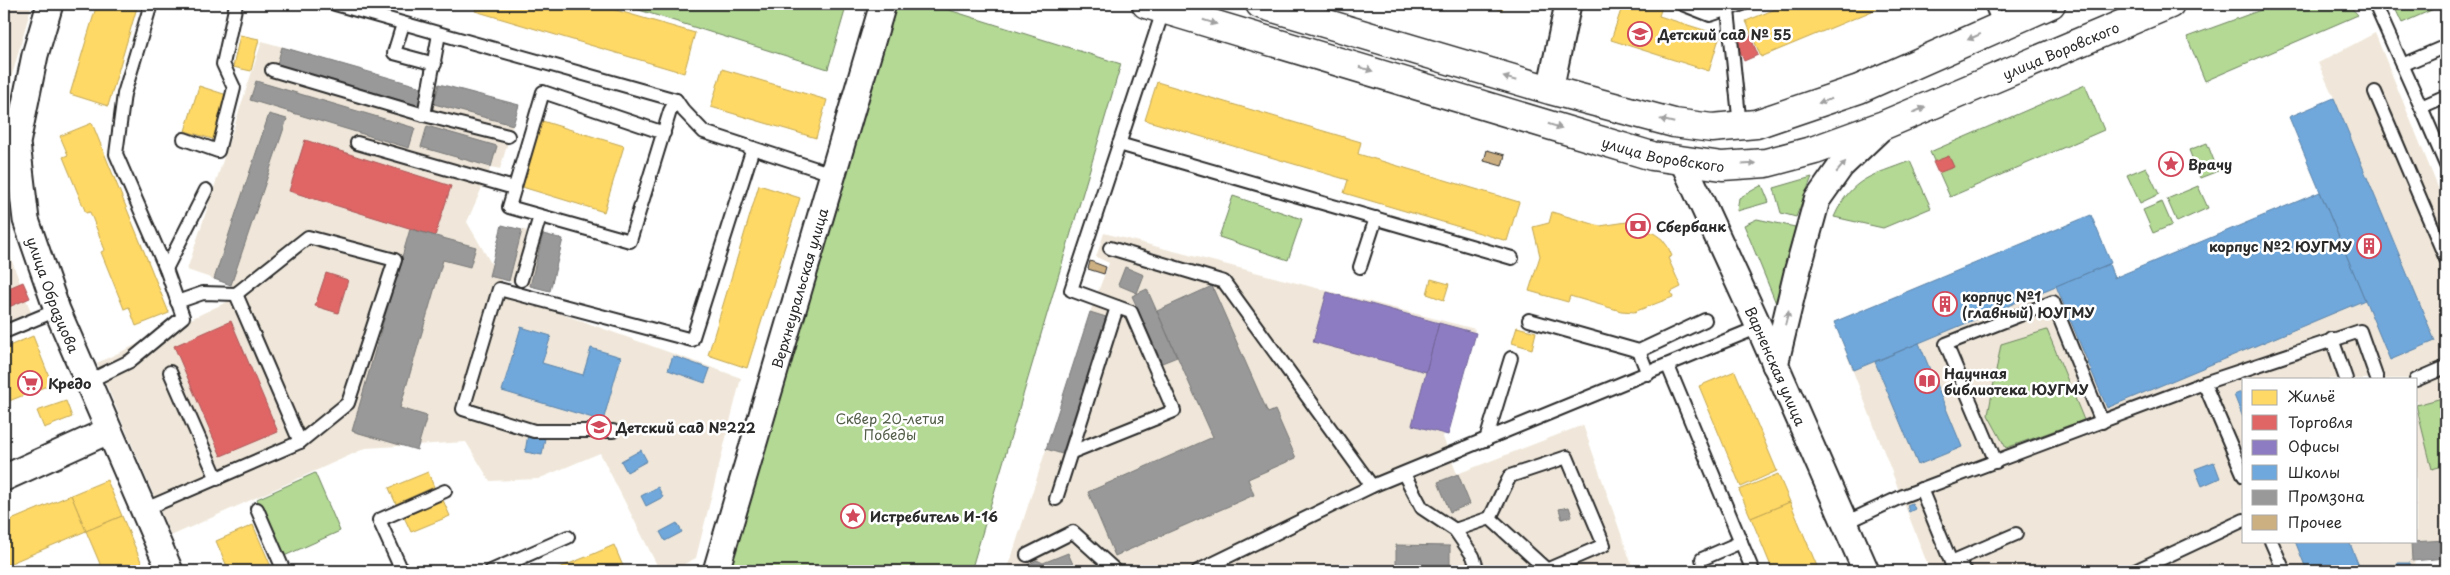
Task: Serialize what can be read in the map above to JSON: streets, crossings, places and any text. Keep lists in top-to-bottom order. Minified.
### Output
{"streets":{"main road":["улица Воровского"],"street":["Верхнеуральская улица","улица Образцова","Варненская улица"]},"crossings":[["улица Воровского","Варненская улица"]],"parks":["Сквер 20-летия Победы"],"places":{"school or university":["Детский сад № 55","Детский сад №222"],"place":["Врачу","Истребитель И-16"],"bank":["Сбербанк"],"building":["корпус №2 ЮУГМУ","корпус №1 (главный) ЮУГМУ"],"library":["Научная библиотека ЮУГМУ"],"supermarket":["Кредо"]},"legend":["Жильё","Торговля","Офисы","Школы","Промзона","Прочее"]}
